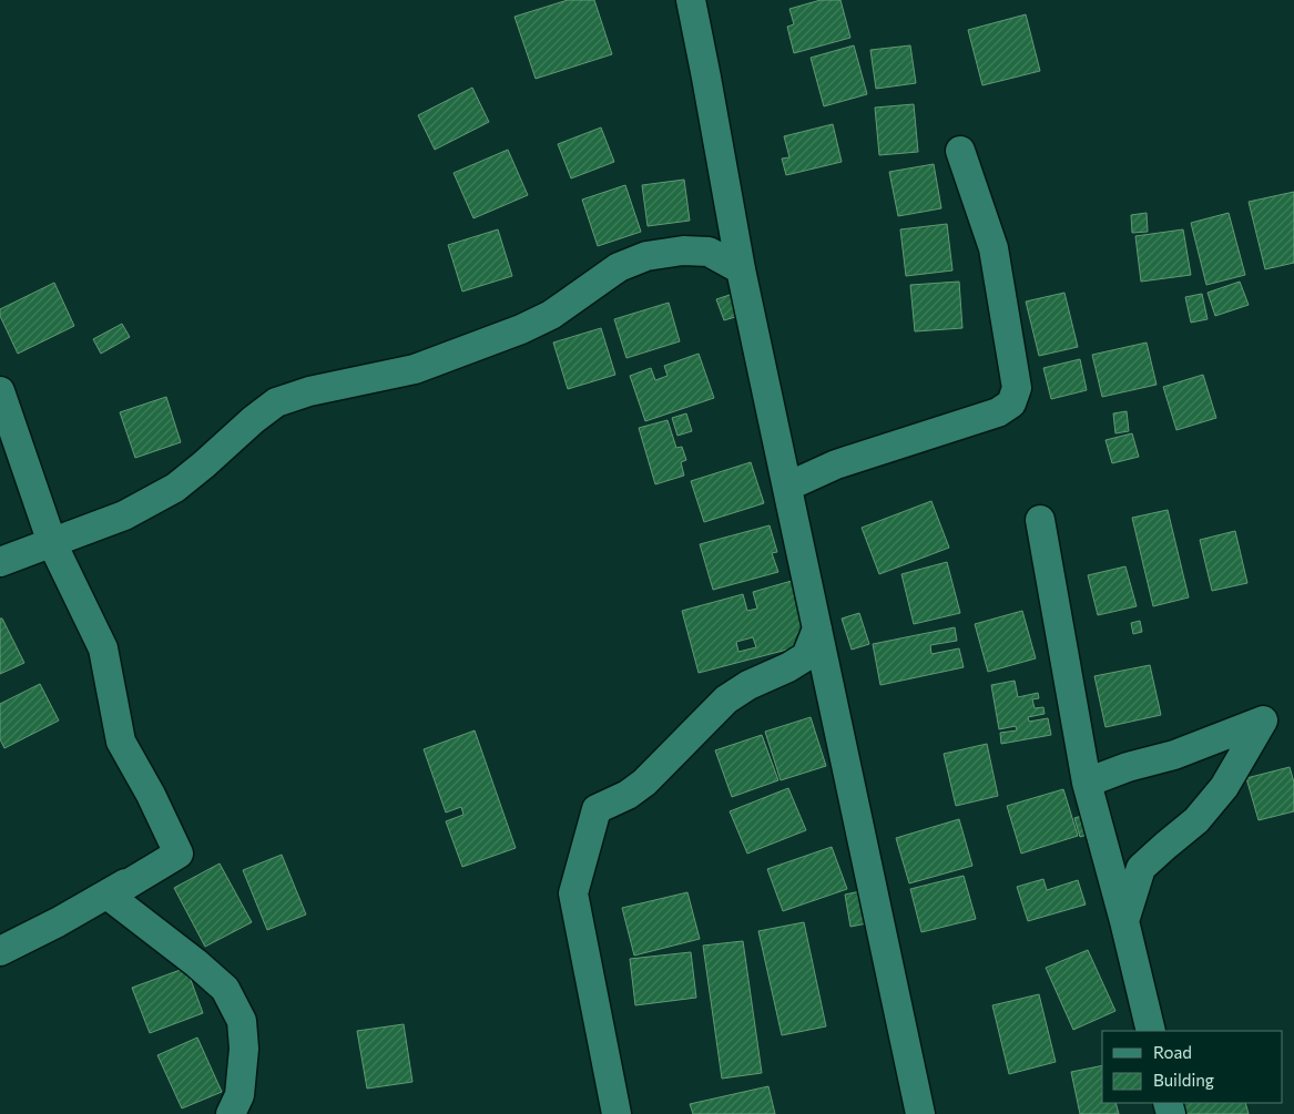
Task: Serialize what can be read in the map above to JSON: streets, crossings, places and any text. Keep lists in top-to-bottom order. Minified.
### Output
{"legend":["Road","Building"]}
